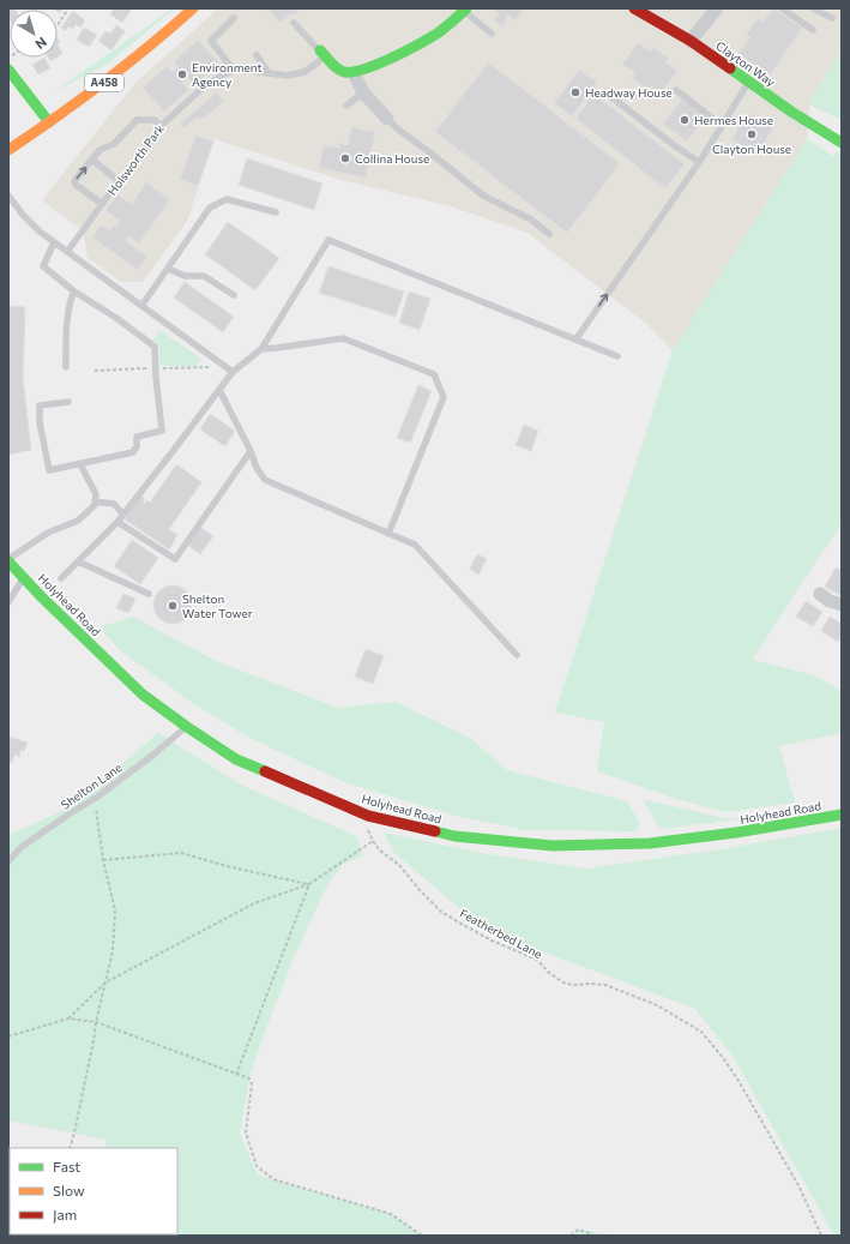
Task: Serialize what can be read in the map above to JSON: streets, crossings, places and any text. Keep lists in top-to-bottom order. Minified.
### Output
{"streets":{"main road":["Clayton Way","A458","Holyhead Road"],"lane":["Holsworth Park","Shelton Lane"],"path":["Featherbed Lane"]},"crossings":[["Holyhead Road","Shelton Lane"]],"places":["Environment Agency","Headway House","Hermes House","Clayton House","Collina House","Shelton Water Tower"],"legend":["Fast","Slow","Jam"],"north":"bottom right"}
